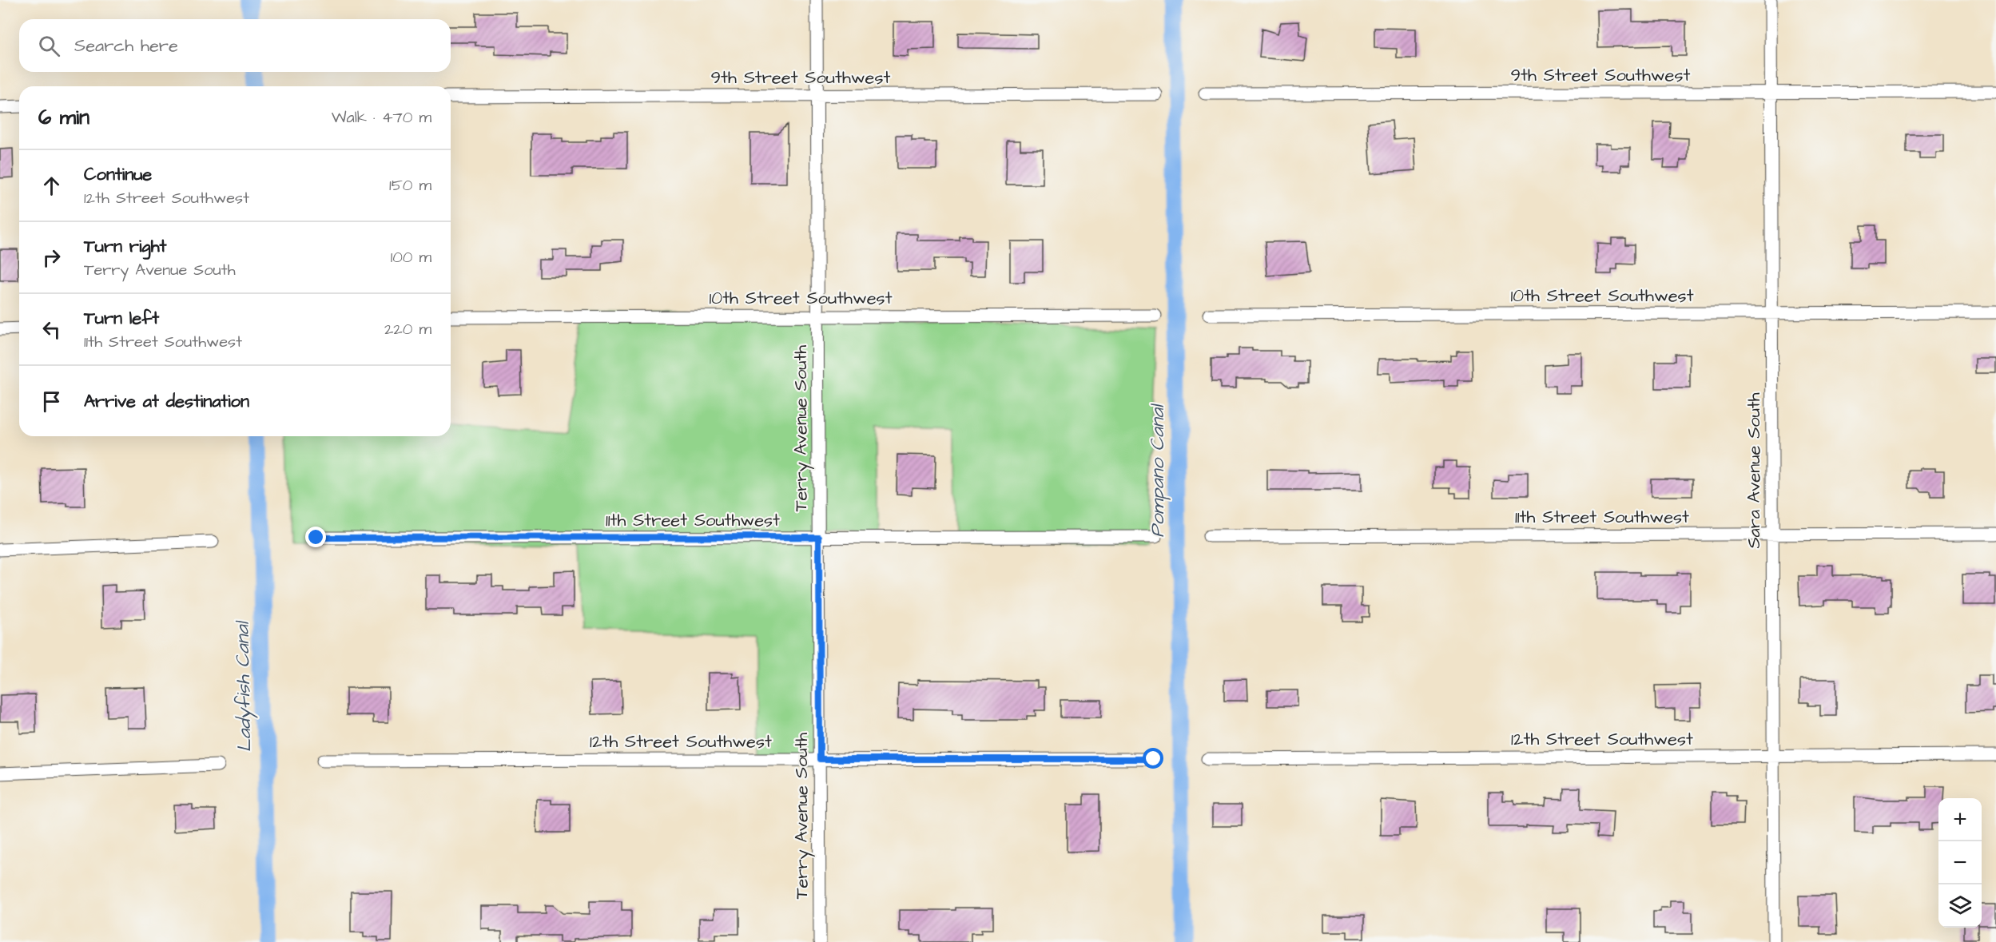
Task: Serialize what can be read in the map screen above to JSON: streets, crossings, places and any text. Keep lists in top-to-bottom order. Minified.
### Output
{"streets":{"street":["9th Street Southwest","10th Street Southwest","Terry Avenue South","Sara Avenue South","11th Street Southwest","12th Street Southwest"]},"crossings":[["9th Street Southwest","Terry Avenue South"],["9th Street Southwest","Sara Avenue South"],["10th Street Southwest","Terry Avenue South"],["10th Street Southwest","Sara Avenue South"],["Terry Avenue South","11th Street Southwest"],["Terry Avenue South","12th Street Southwest"],["Sara Avenue South","11th Street Southwest"],["Sara Avenue South","12th Street Southwest"]],"water":["Pompano Canal","Ladyfish Canal"],"page":{"search":"Search here","heading":["6 min","Walk · 470 m"],"list":[["Continue","12th Street Southwest","150 m"],["Turn right","Terry Avenue South","100 m"],["Turn left","11th Street Southwest","220 m"],"Arrive at destination"],"map_buttons":["+","−"]}}
